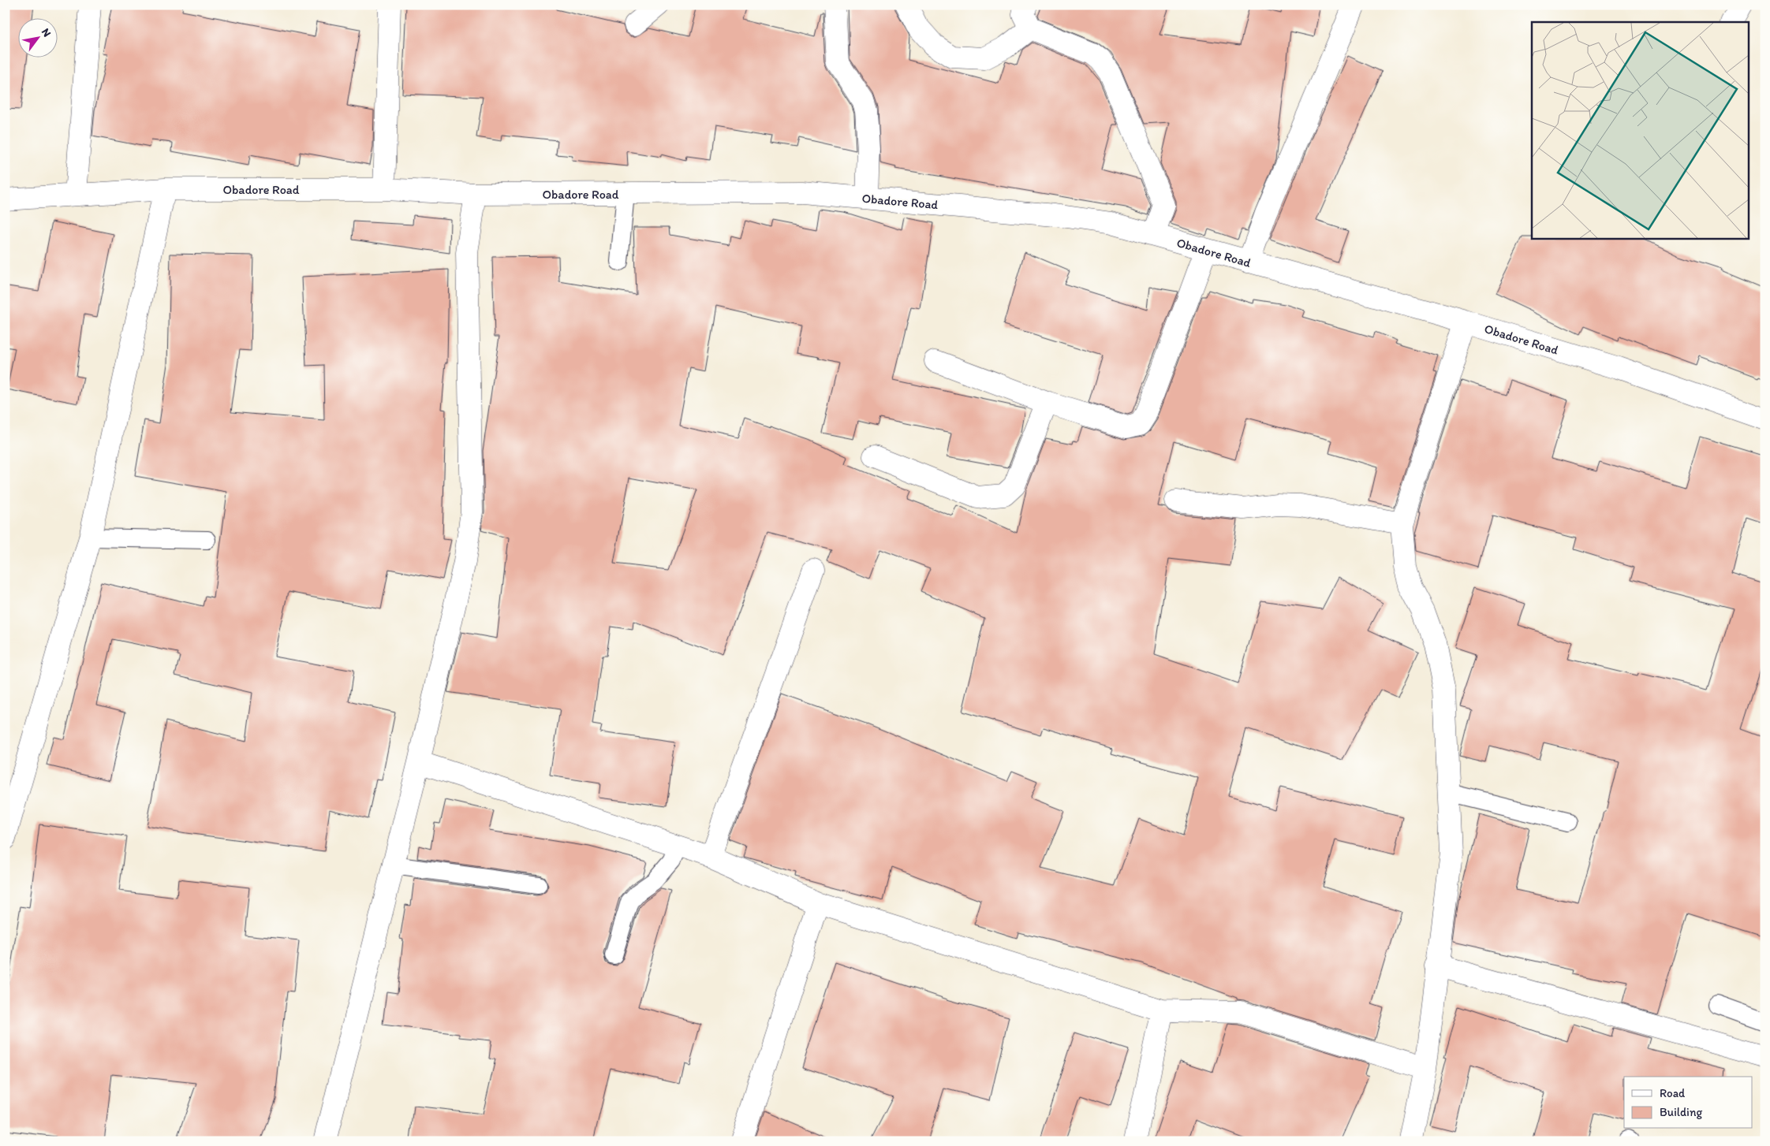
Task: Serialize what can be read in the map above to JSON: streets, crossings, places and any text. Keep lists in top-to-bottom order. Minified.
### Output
{"streets":{"street":["Obadore Road"]},"legend":["Road","Building"],"north":"top right"}
